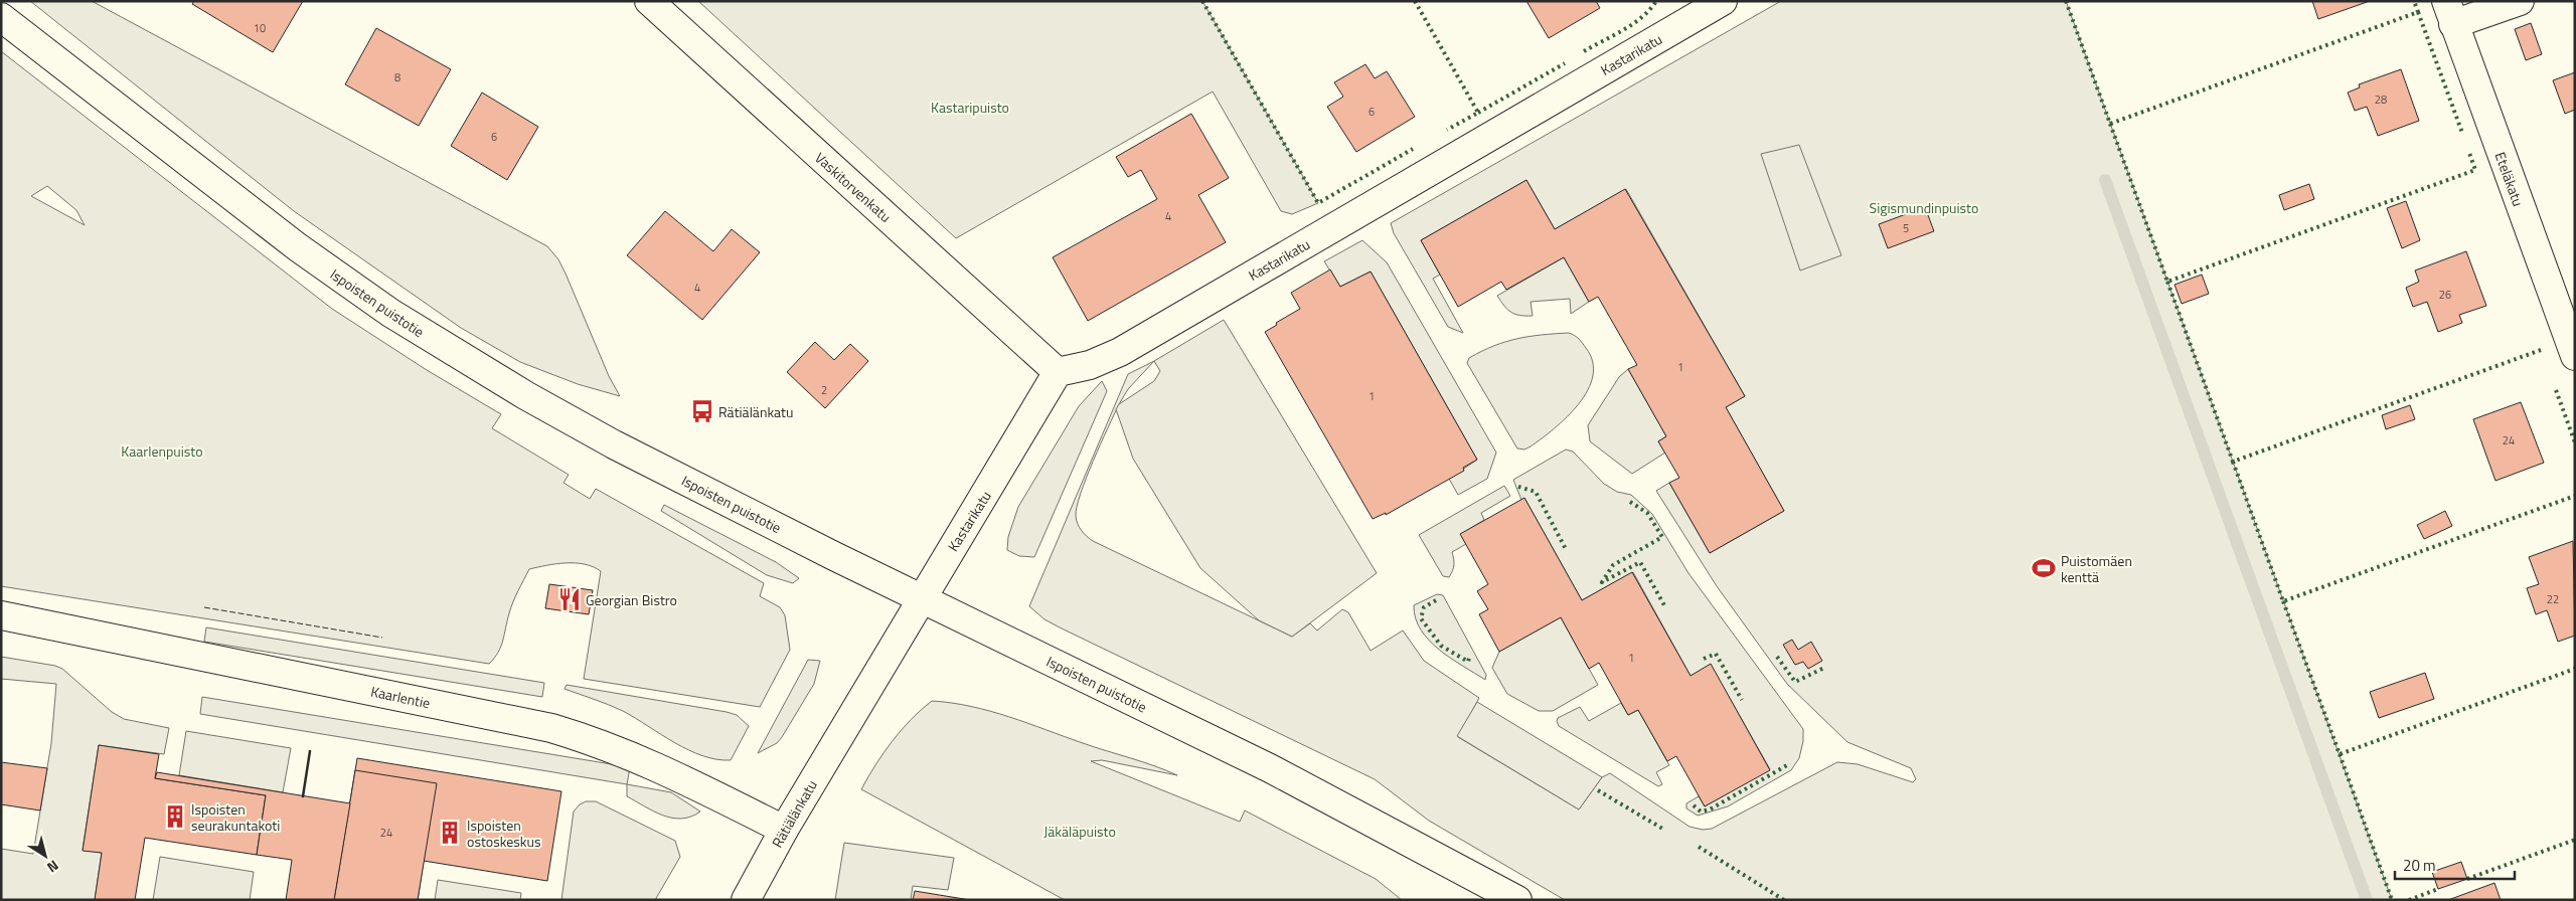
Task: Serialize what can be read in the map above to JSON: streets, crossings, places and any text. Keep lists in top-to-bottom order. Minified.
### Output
{"streets":{"street":["Kastarikatu","Eteläkatu","Vaskitorvenkatu","Ispoisten puistotie","Kaarlentie","Rätiälänkatu"]},"crossings":[["Kastarikatu","Vaskitorvenkatu"],["Kastarikatu","Ispoisten puistotie"],["Kastarikatu","Rätiälänkatu"],["Ispoisten puistotie","Rätiälänkatu"],["Kaarlentie","Rätiälänkatu"]],"parks":["Kastaripuisto","Sigismundinpuisto","Kaarlenpuisto","Jäkäläpuisto"],"places":{"bus stop":["Rätiälänkatu"],"sports":["Puistomäen kenttä"],"restaurant":["Georgian Bistro"],"building":["Ispoisten seurakuntakoti","Ispoisten ostoskeskus"]},"house_numbers":["10","8","28","6","6","4","5","4","26","1","2","1","24","22","1","24"],"scale_bar":"20 m","north":"bottom right"}
